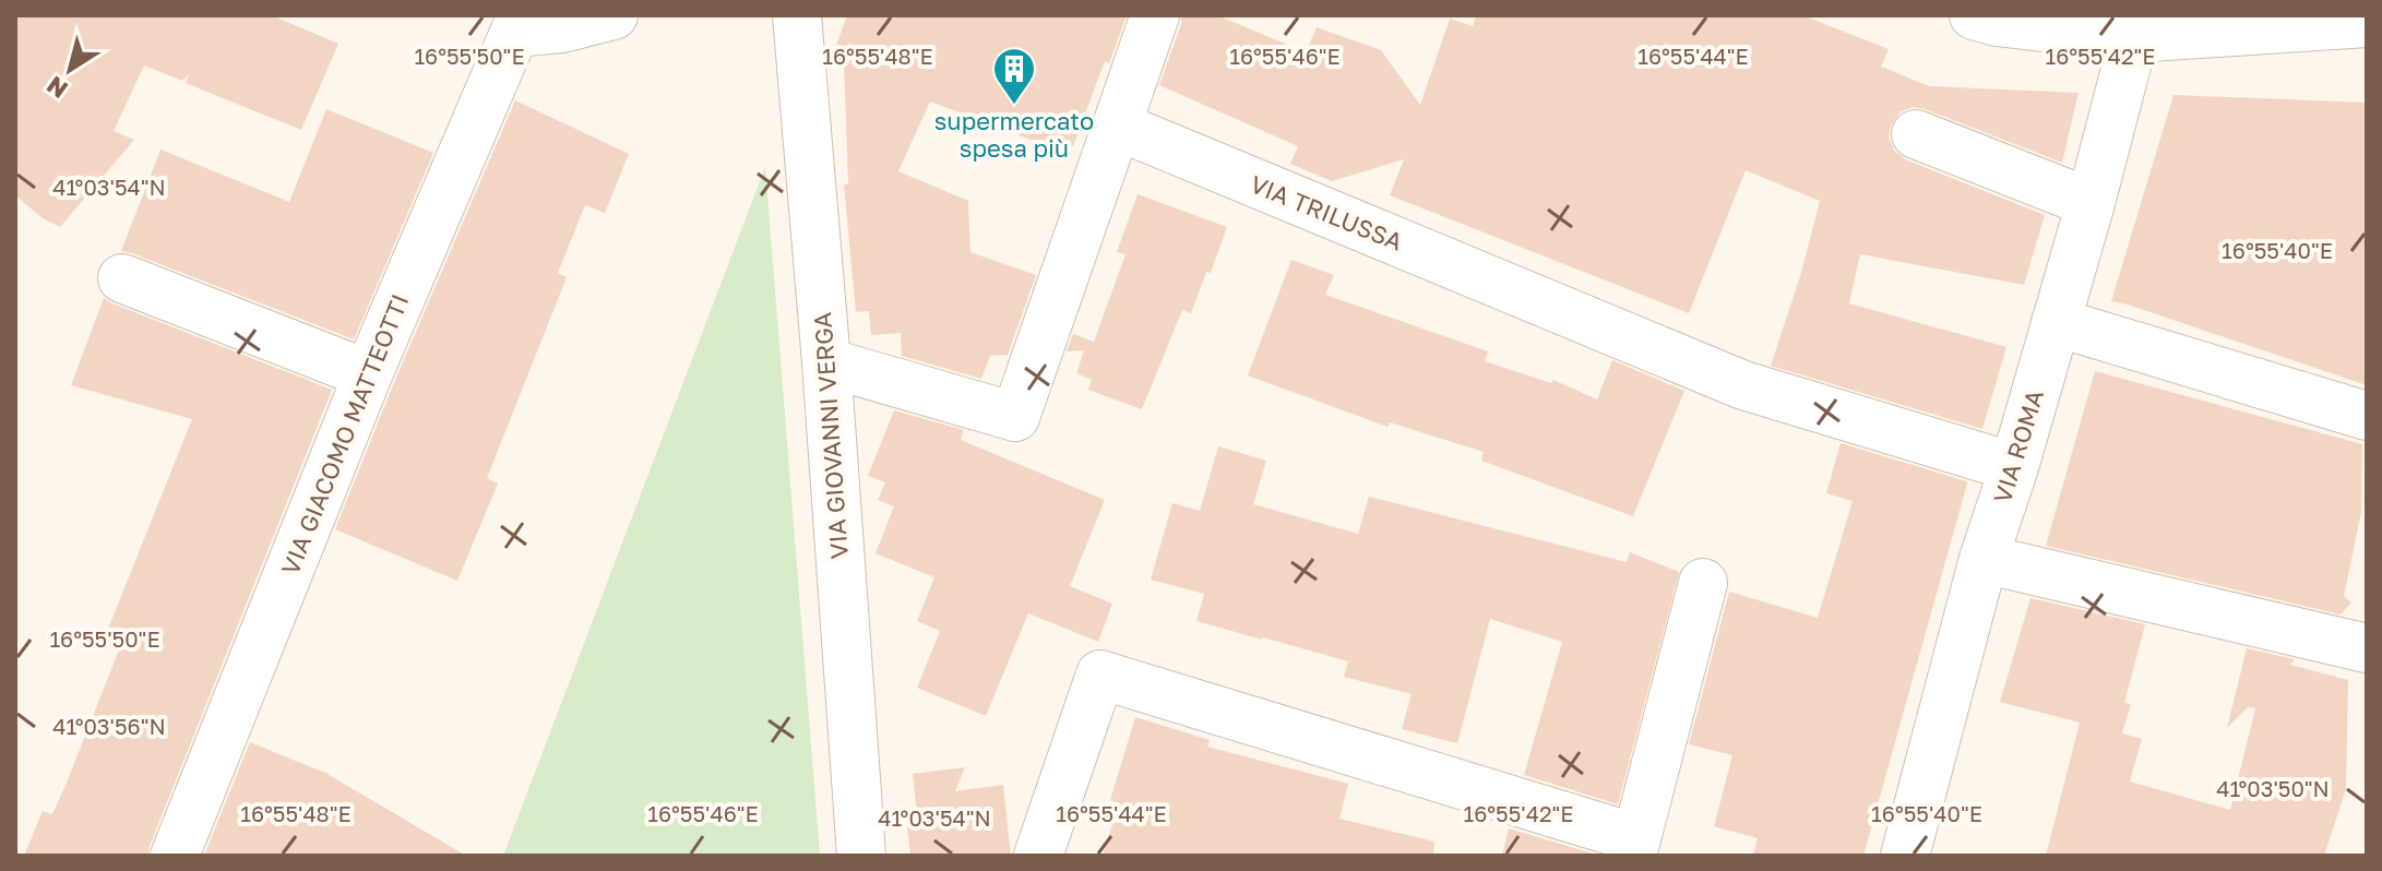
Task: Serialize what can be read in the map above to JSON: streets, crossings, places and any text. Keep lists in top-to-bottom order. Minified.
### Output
{"streets":{"street":["VIA TRILUSSA","VIA GIACOMO MATTEOTTI","VIA GIOVANNI VERGA","VIA ROMA"]},"crossings":[["VIA TRILUSSA","VIA ROMA"]],"places":{"building":["supermercato spesa più"]},"north":"bottom left","coordinates":["16°55'50\"E","16°55'48\"E","16°55'46\"E","16°55'44\"E","16°55'42\"E","41°03'54\"N","16°55'40\"E","41°03'56\"N","41°03'50\"N"]}
